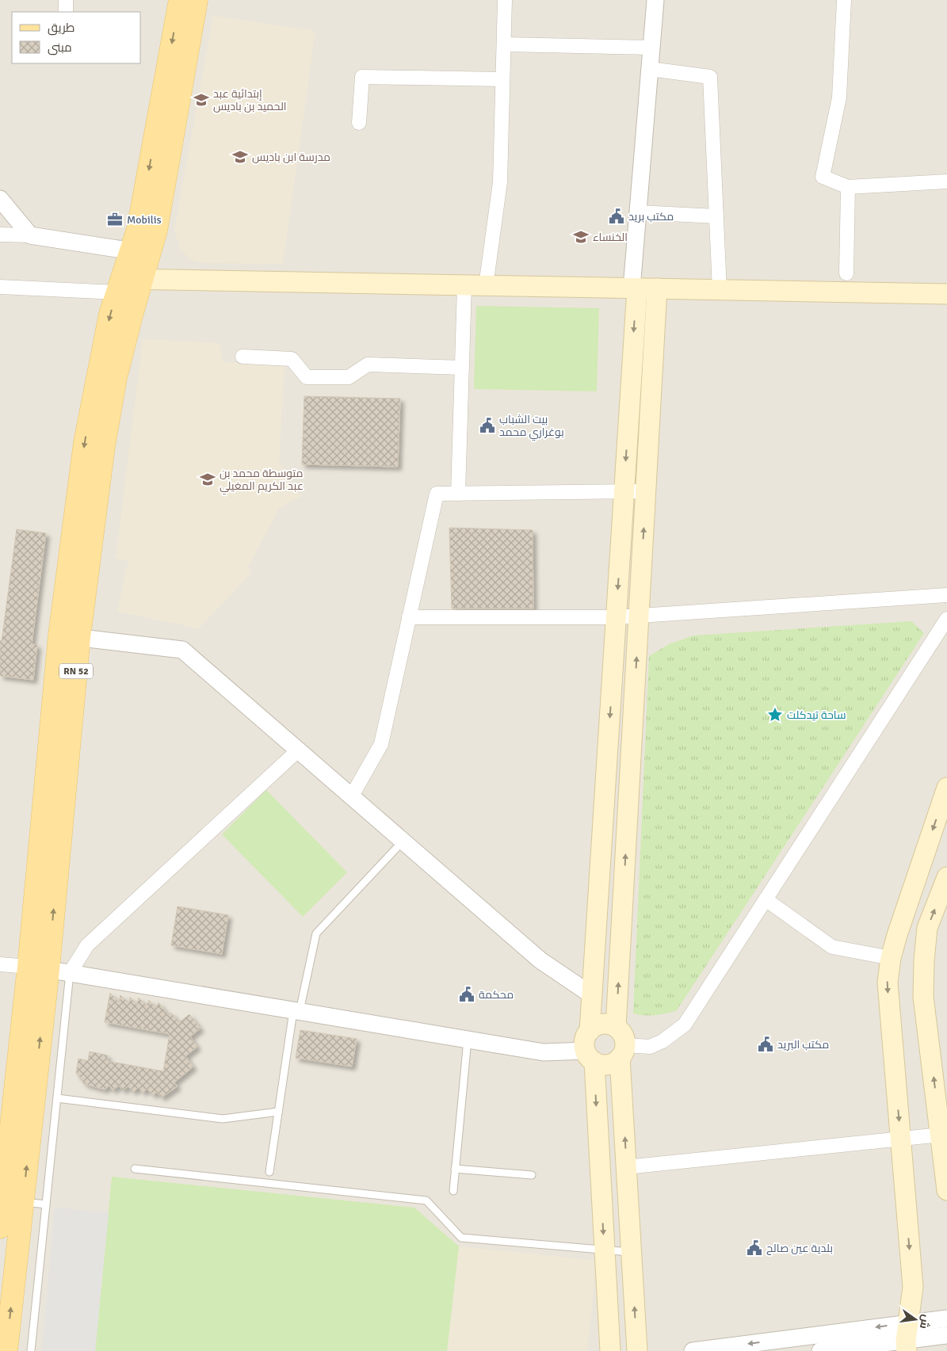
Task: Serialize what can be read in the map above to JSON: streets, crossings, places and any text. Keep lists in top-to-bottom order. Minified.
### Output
{"streets":{"main road":["RN 52"]},"places":{"school or university":["إبتدائية عبد الحميد بن باديس","مدرسة ابن باديس","الخنساء","متوسطة محمد بن عبد الكريم المغيلي"],"public building":["مكتب بريد","بيت الشباب بوغراري محمد","محكمة","مكتب البريد","بلدية عين صالح"],"office":["Mobilis"],"place":["ساحة تيدكلت"]},"legend":["طريق","مبنى"],"north":"right"}
